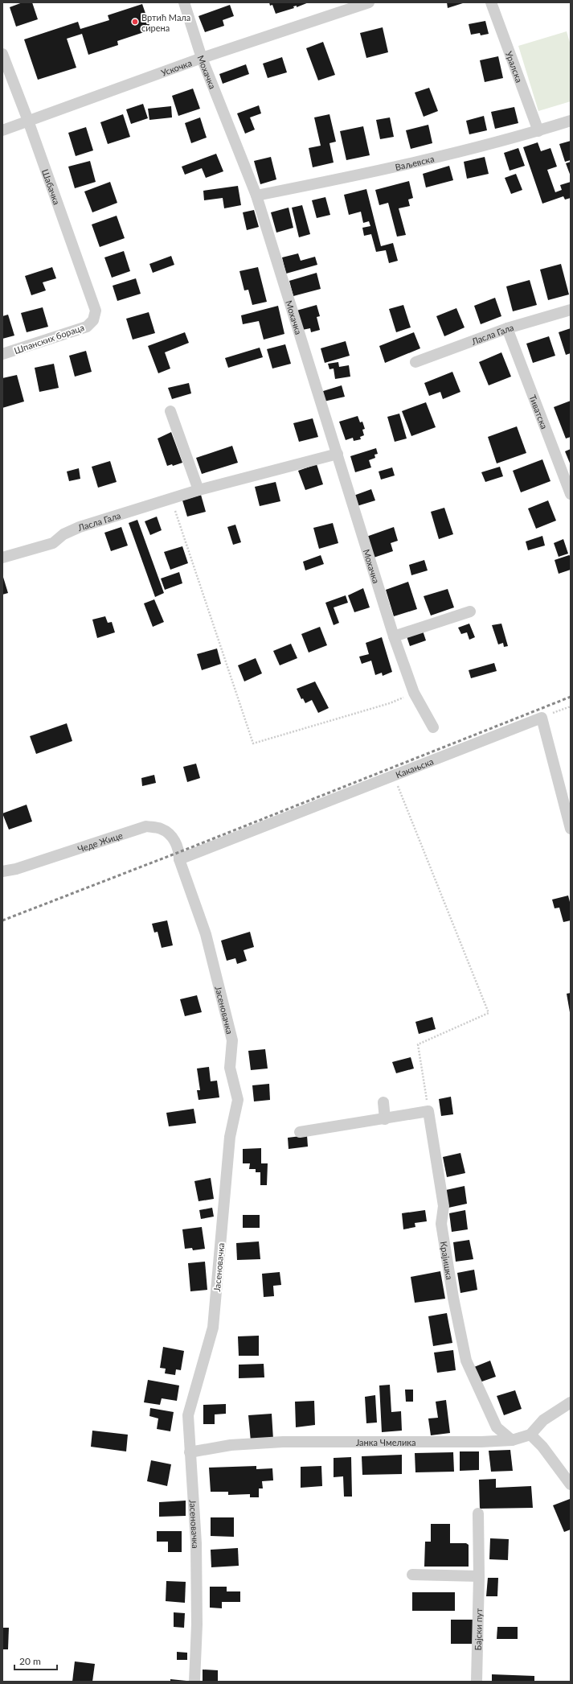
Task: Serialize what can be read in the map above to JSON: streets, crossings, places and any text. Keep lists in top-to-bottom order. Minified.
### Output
{"streets":{"street":["Ускочка","Уралска","Мохачка","Ваљевска","Шабачка","Ласла Гала","Шпанских бораца","Тиватска","Какањска","Чеде Жице","Јасеновачка","Крајишка","Јанка Чмелика","Бајски пут"]},"crossings":[["Ускочка","Мохачка"],["Ускочка","Шабачка"],["Уралска","Ваљевска"],["Мохачка","Ваљевска"],["Мохачка","Ласла Гала"],["Шабачка","Шпанских бораца"],["Ласла Гала","Тиватска"],["Какањска","Чеде Жице"],["Какањска","Јасеновачка"],["Чеде Жице","Јасеновачка"],["Јасеновачка","Јанка Чмелика"],["Крајишка","Јанка Чмелика"]],"places":["Вртић Мала сирена"],"scale_bar":"20 m"}
